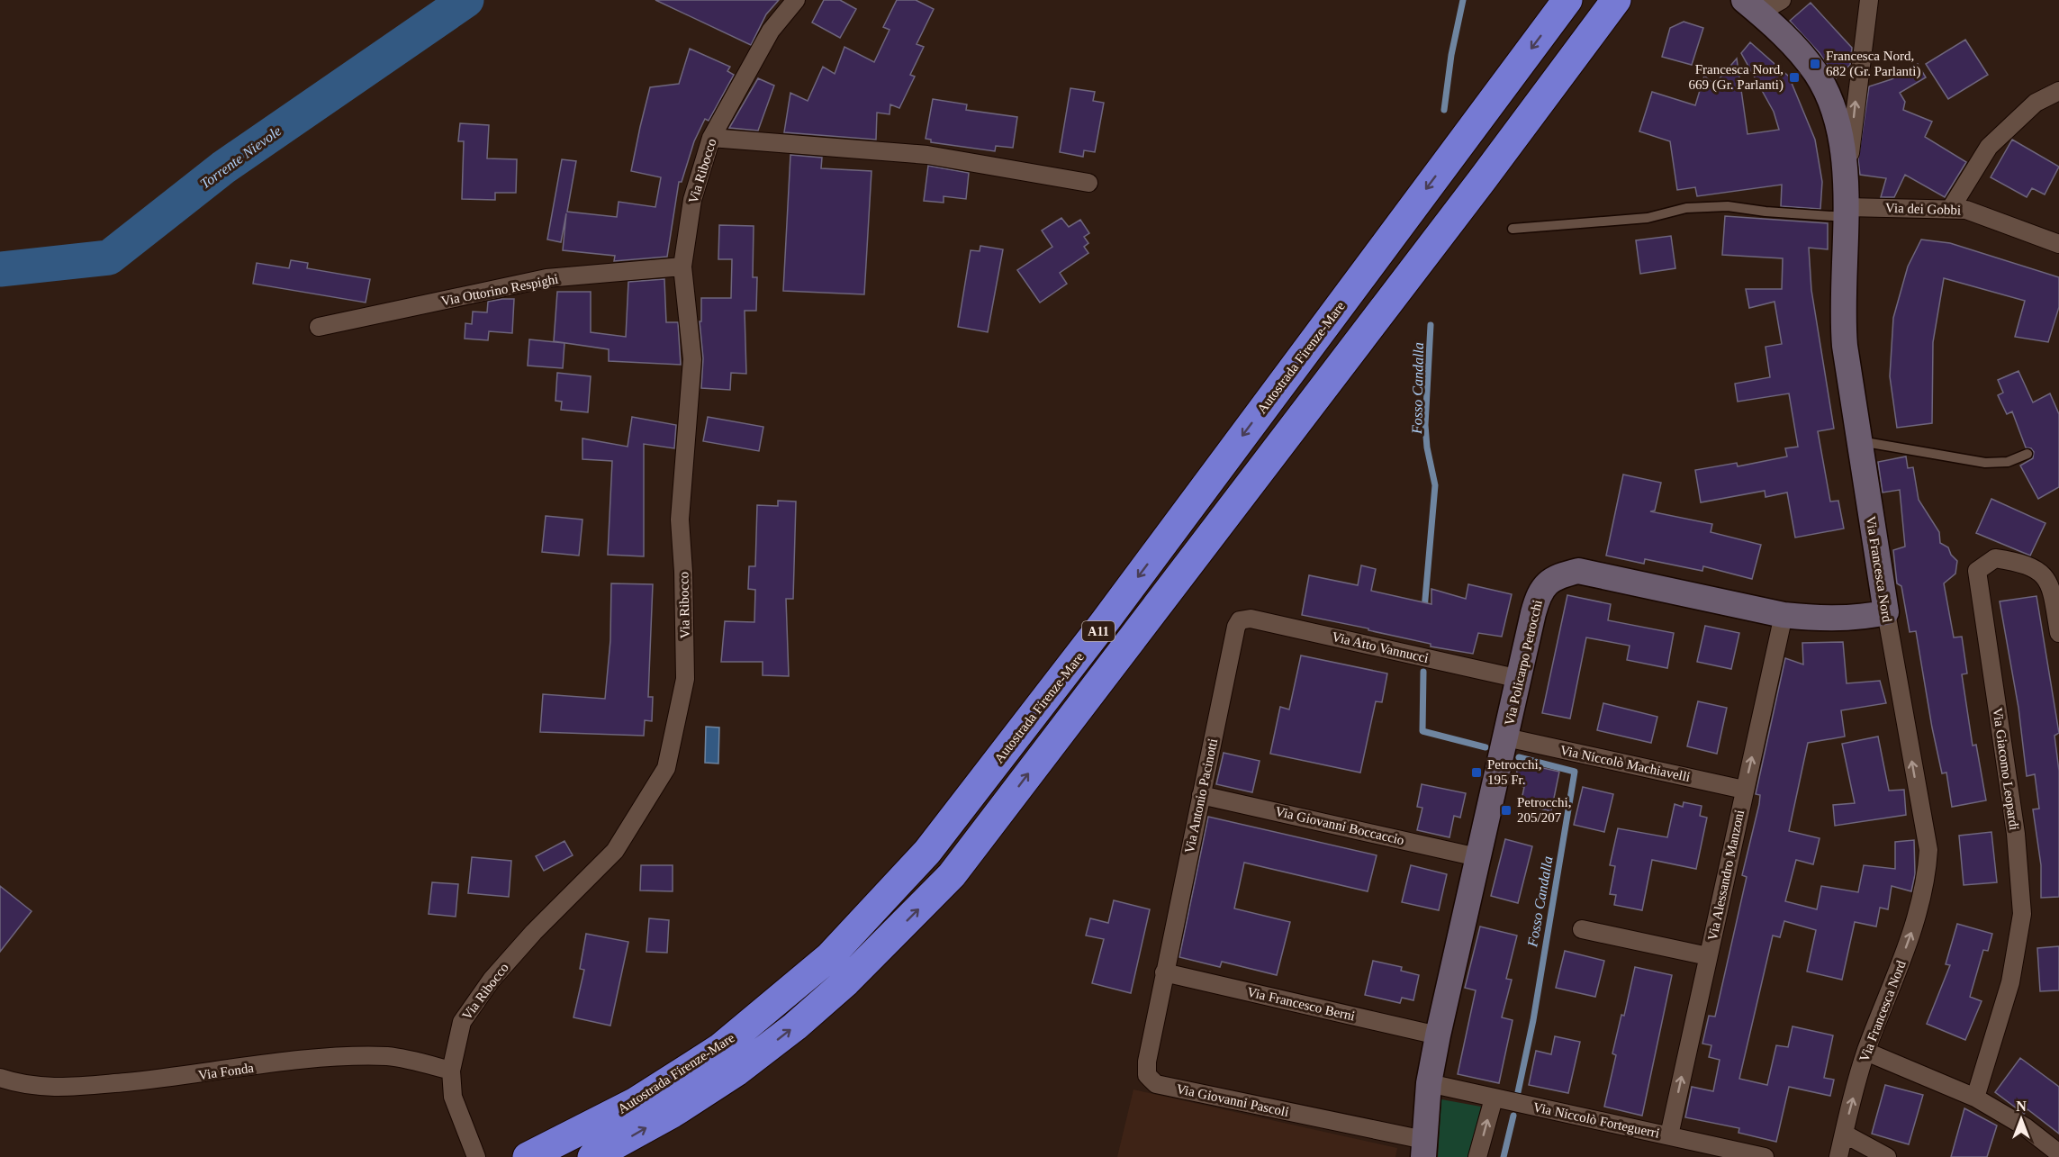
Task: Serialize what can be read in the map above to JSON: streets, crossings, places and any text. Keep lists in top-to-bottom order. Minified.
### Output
{"streets":{"highway":["Autostrada Firenze-Mare","A11"],"main road":["Via Francesca Nord","Via Policarpo Petrocchi"],"street":["Via Ribocco","Via dei Gobbi","Via Ottorino Respighi","Via Atto Vannucci","Via Niccolò Machiavelli","Via Giacomo Leopardi","Via Antonio Pacinotti","Via Giovanni Boccaccio","Via Alessandro Manzoni","Via Francesco Berni","Via Fonda","Via Giovanni Pascoli","Via Niccolò Forteguerri"]},"crossings":[["Via Ribocco","Via Ottorino Respighi"],["Via Ribocco","Via Fonda"],["Via dei Gobbi","Via Francesca Nord"],["Via Francesca Nord","Via Policarpo Petrocchi"],["Via Atto Vannucci","Via Policarpo Petrocchi"],["Via Atto Vannucci","Via Antonio Pacinotti"],["Via Policarpo Petrocchi","Via Niccolò Machiavelli"],["Via Policarpo Petrocchi","Via Giovanni Boccaccio"],["Via Policarpo Petrocchi","Via Alessandro Manzoni"],["Via Policarpo Petrocchi","Via Francesco Berni"],["Via Policarpo Petrocchi","Via Giovanni Pascoli"],["Via Policarpo Petrocchi","Via Niccolò Forteguerri"],["Via Niccolò Machiavelli","Via Alessandro Manzoni"],["Via Antonio Pacinotti","Via Giovanni Boccaccio"],["Via Antonio Pacinotti","Via Francesco Berni"],["Via Antonio Pacinotti","Via Giovanni Pascoli"],["Via Alessandro Manzoni","Via Niccolò Forteguerri"],["Via Francesco Berni","Via Giovanni Pascoli"]],"one_way":["Via Francesca Nord","Via Alessandro Manzoni"],"water":["Torrente Nievole","Fosso Candalla"],"places":{"transit":["Francesca Nord, 682 (Gr. Parlanti)","Francesca Nord, 669 (Gr. Parlanti)","Petrocchi, 195 Fr.","Petrocchi, 205/207"]},"north":"top"}
